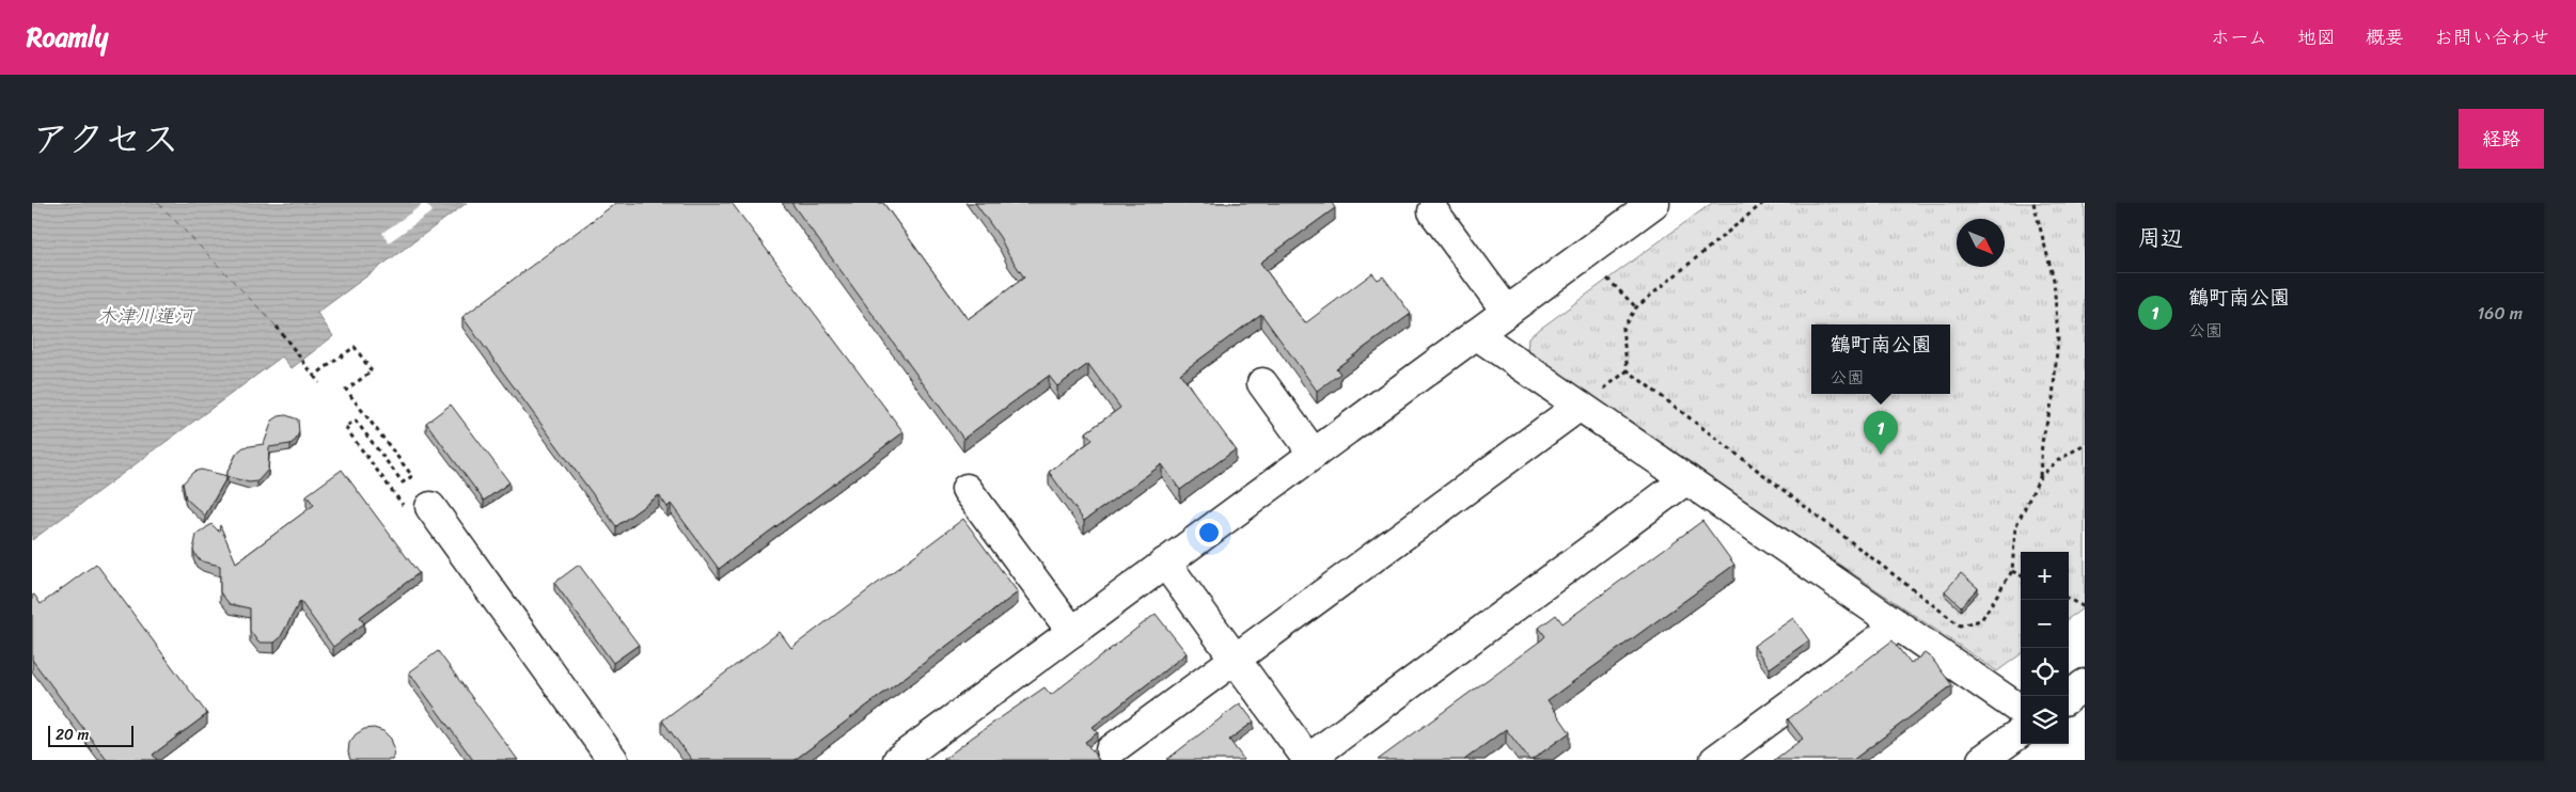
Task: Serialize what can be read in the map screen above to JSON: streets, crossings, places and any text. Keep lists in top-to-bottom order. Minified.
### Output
{"water":["木津川運河"],"scale_bar":"20 m","north":"bottom right","page":{"header":"Roamly","nav":["ホーム","地図","概要","お問い合わせ"],"title":"アクセス","buttons":"経路","heading":"周辺","list":[{"mark":"1","name":"鶴町南公園","note":"公園","value":"160 m"}],"popup":["鶴町南公園","公園"],"pins":"1","map_buttons":["+","−"],"scale":"20 m"}}
